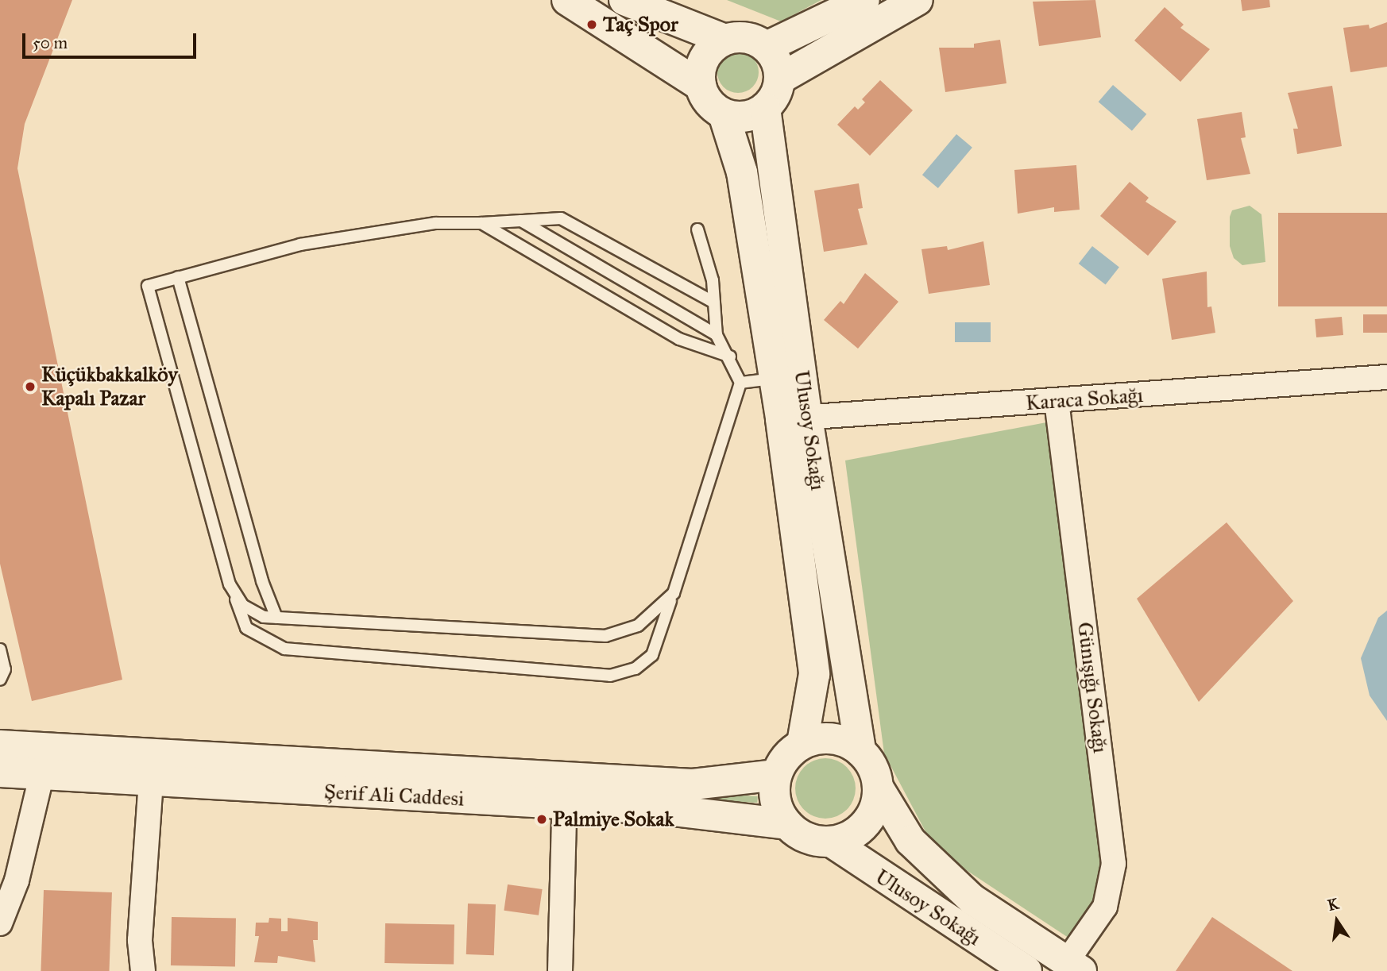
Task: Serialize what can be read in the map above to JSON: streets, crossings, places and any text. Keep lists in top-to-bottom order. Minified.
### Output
{"streets":{"street":["Karaca Sokağı","Ulusoy Sokağı","Günışığı Sokağı","Şerif Ali Caddesi"]},"crossings":[["Karaca Sokağı","Ulusoy Sokağı"],["Karaca Sokağı","Günışığı Sokağı"],["Ulusoy Sokağı","Günışığı Sokağı"],["Ulusoy Sokağı","Şerif Ali Caddesi"]],"places":["Taç Spor","Küçükbakkalköy Kapalı Pazar","Palmiye Sokak"],"scale_bar":"50 m","north":"top"}
